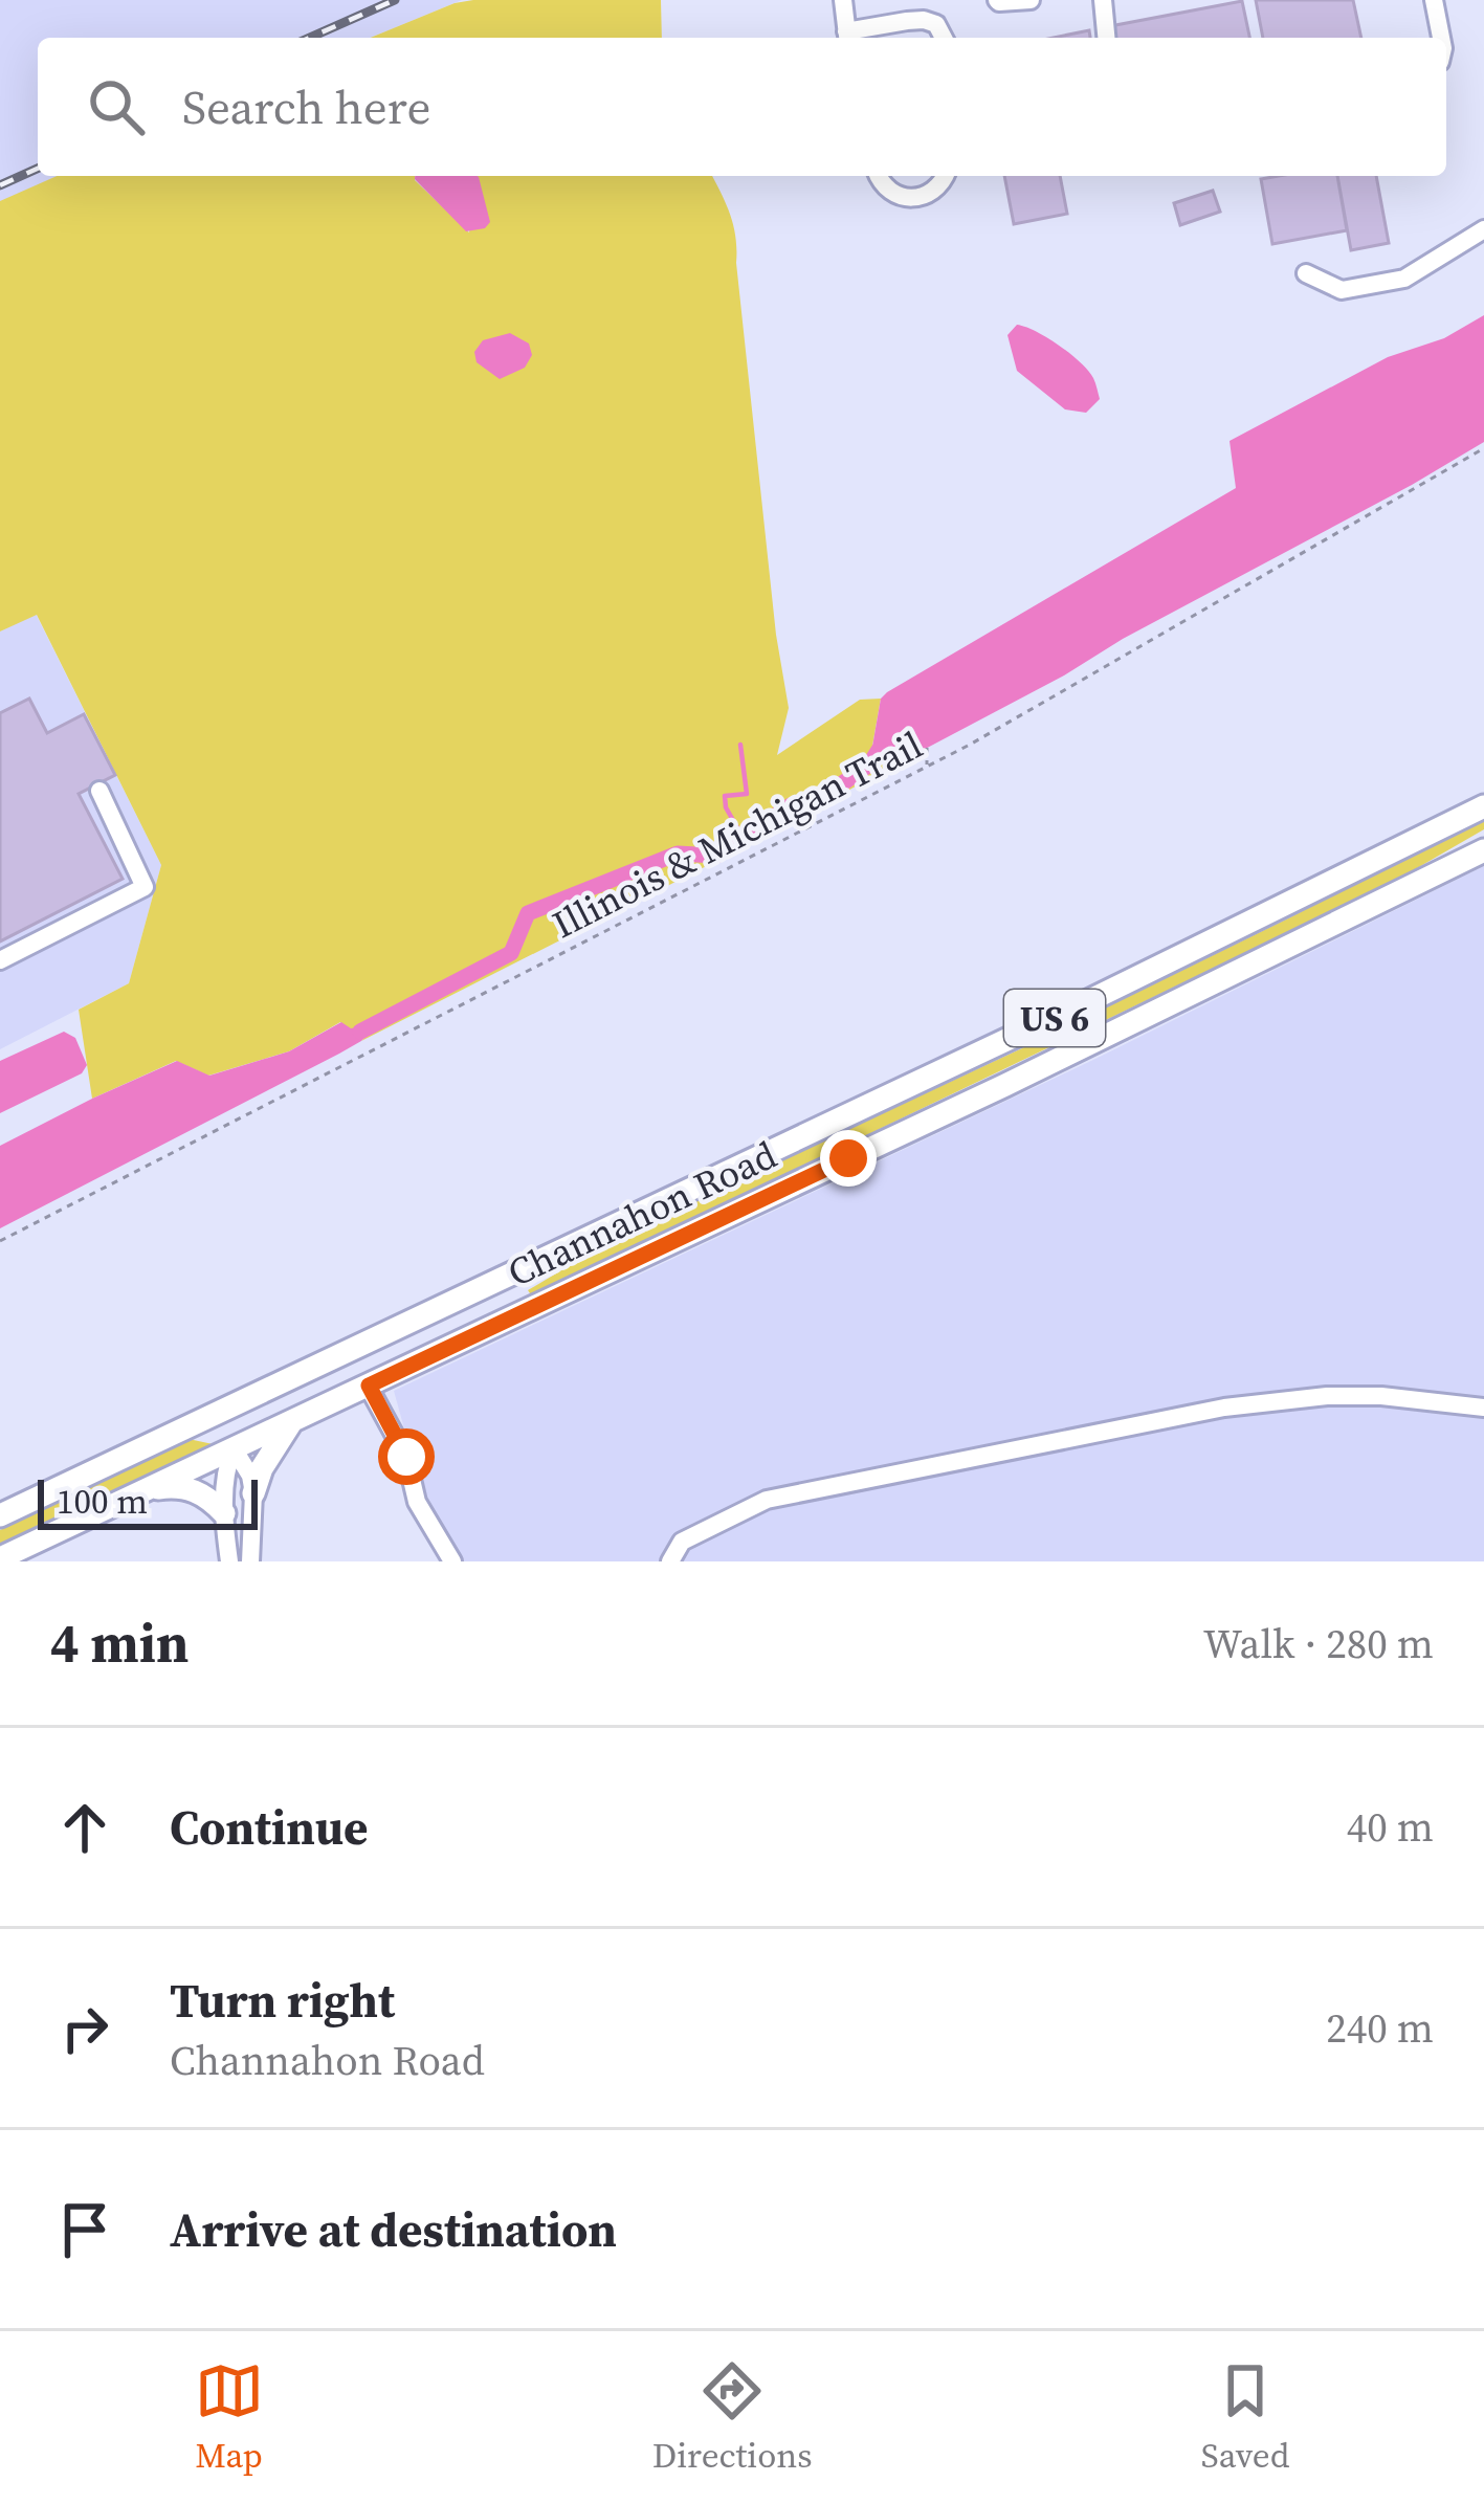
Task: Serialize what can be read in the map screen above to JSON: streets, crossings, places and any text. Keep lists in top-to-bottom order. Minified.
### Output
{"streets":{"main road":["US 6","Channahon Road"],"path":["Illinois & Michigan Trail"]},"scale_bar":"100 m","page":{"search":"Search here","scale":"100 m","heading":["4 min","Walk · 280 m"],"list":[["Continue","40 m"],["Turn right","Channahon Road","240 m"],"Arrive at destination"],"nav":["Map","Directions","Saved"]}}
